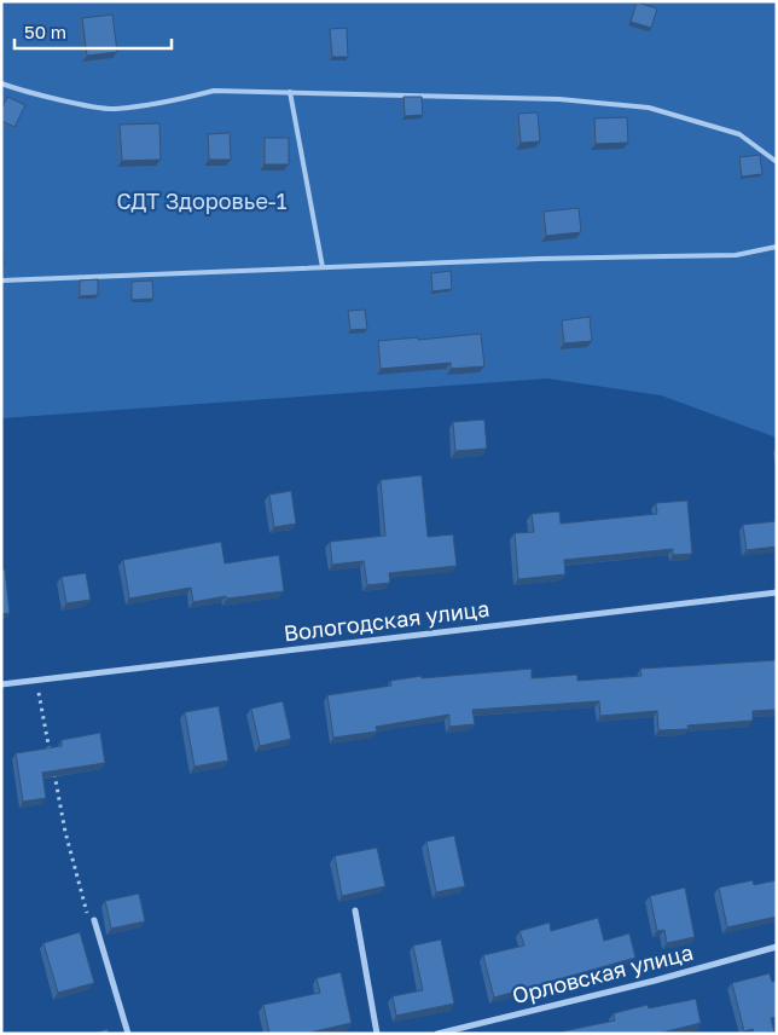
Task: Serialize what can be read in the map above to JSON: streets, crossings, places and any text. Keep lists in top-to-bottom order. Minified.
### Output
{"streets":{"street":["Вологодская улица","Орловская улица"]},"parks":["СДТ Здоровье-1"],"scale_bar":"50 m"}
